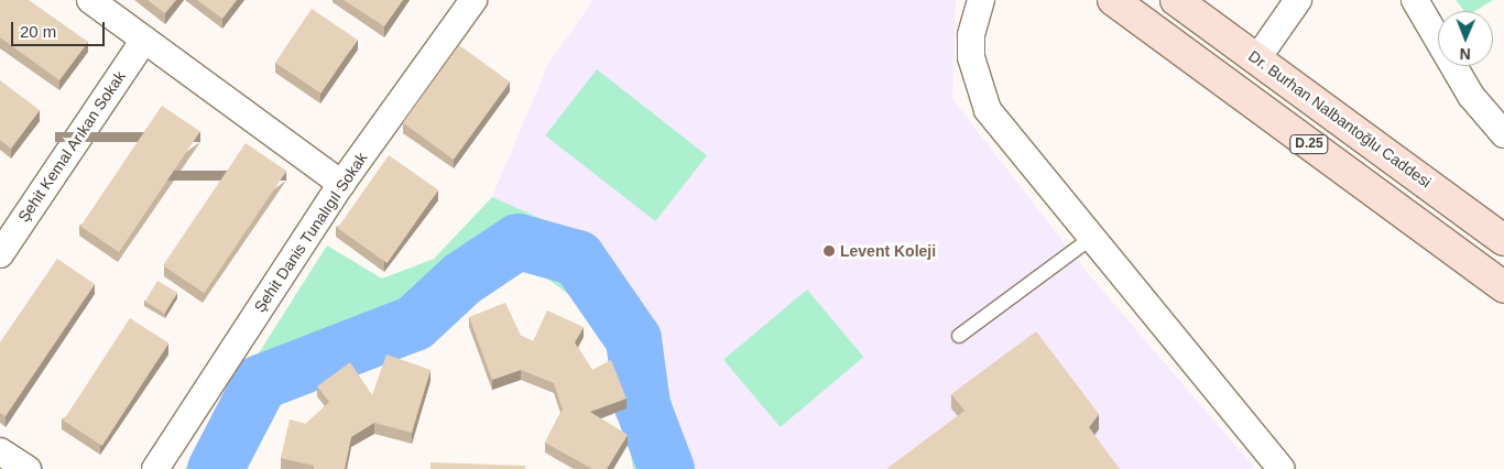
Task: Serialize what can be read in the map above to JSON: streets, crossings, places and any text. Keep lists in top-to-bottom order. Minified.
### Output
{"streets":{"main road":["Dr. Burhan Nalbantoğlu Caddesi","D.25"],"street":["Şehit Kemal Arıkan Sokak","Şehit Danis Tunalıgıl Sokak"]},"places":["Levent Koleji"],"scale_bar":"20 m","north":"bottom"}
